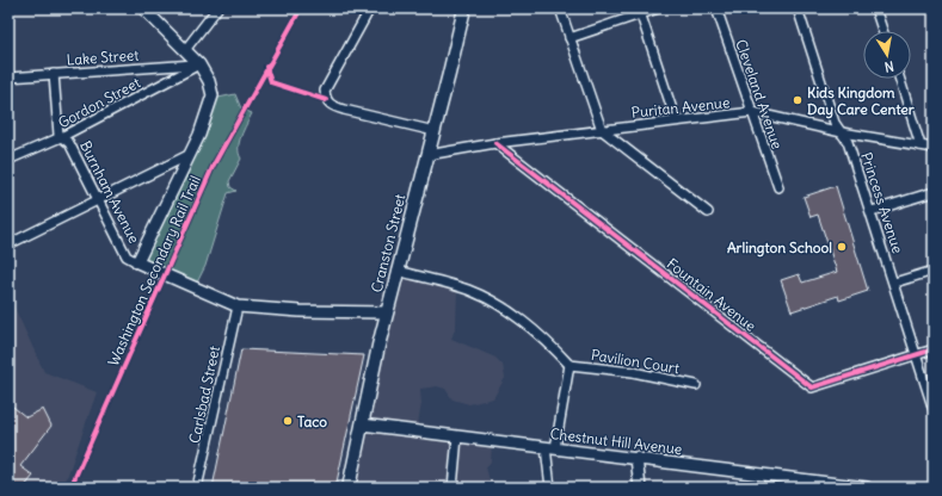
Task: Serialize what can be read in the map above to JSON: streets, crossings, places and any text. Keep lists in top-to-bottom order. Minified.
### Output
{"streets":{"main road":["Cranston Street"],"street":["Lake Street","Cleveland Avenue","Gordon Street","Puritan Avenue","Burnham Avenue","Princess Avenue","Fountain Avenue","Pavilion Court","Carlsbad Street","Chestnut Hill Avenue"],"cycle path":["Washington Secondary Rail Trail"]},"crossings":[["Lake Street","Gordon Street"],["Lake Street","Burnham Avenue"],["Cleveland Avenue","Puritan Avenue"],["Gordon Street","Burnham Avenue"],["Puritan Avenue","Princess Avenue"],["Puritan Avenue","Cranston Street"],["Puritan Avenue","Fountain Avenue"],["Burnham Avenue","Cranston Street"],["Burnham Avenue","Carlsbad Street"],["Princess Avenue","Fountain Avenue"],["Cranston Street","Chestnut Hill Avenue"]],"places":["Kids Kingdom Day Care Center","Arlington School","Taco"],"north":"bottom"}
